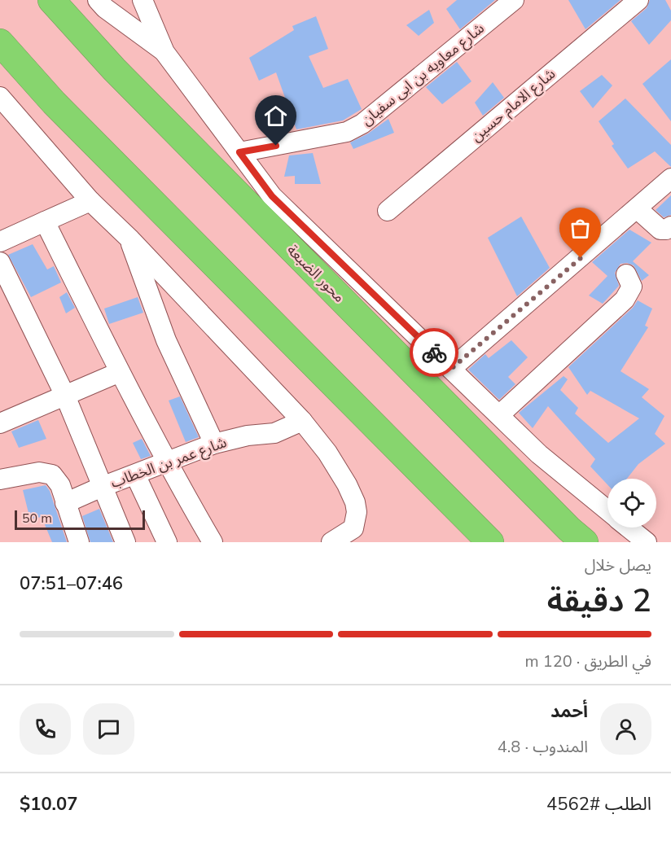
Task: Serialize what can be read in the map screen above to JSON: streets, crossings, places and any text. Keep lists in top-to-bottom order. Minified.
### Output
{"streets":{"highway":["محور الضبعة"],"street":["شارع معاويه بن ابى سفيان","شارع الامام حسين","شارع عمر بن الخطاب"]},"scale_bar":"50 m","page":{"scale":"50 m","heading":["2 دقيقة","يصل خلال","07:46–07:51"],"panel":["أحمد","المندوب · 4.8","الطلب #4562","$10.07"],"bar":"في الطريق · 120 m"}}
